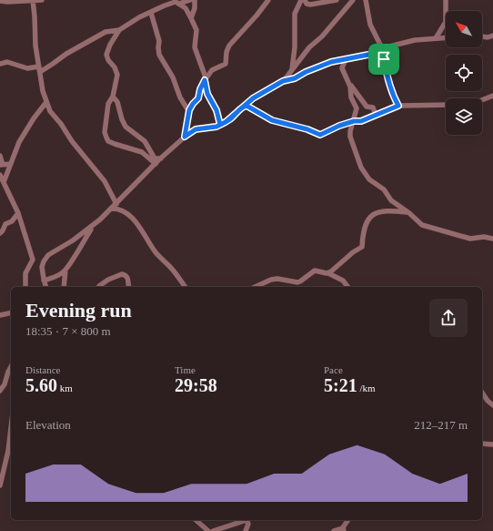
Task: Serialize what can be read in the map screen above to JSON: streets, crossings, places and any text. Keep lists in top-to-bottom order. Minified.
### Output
{"north":"top left","page":{"heading":["Evening run","18:35 · 7 × 800 m"],"stats":[["Distance","5.60 km"],["Time","29:58"],["Pace","5:21 /km"]],"chart":["Elevation","212–217 m"]}}
